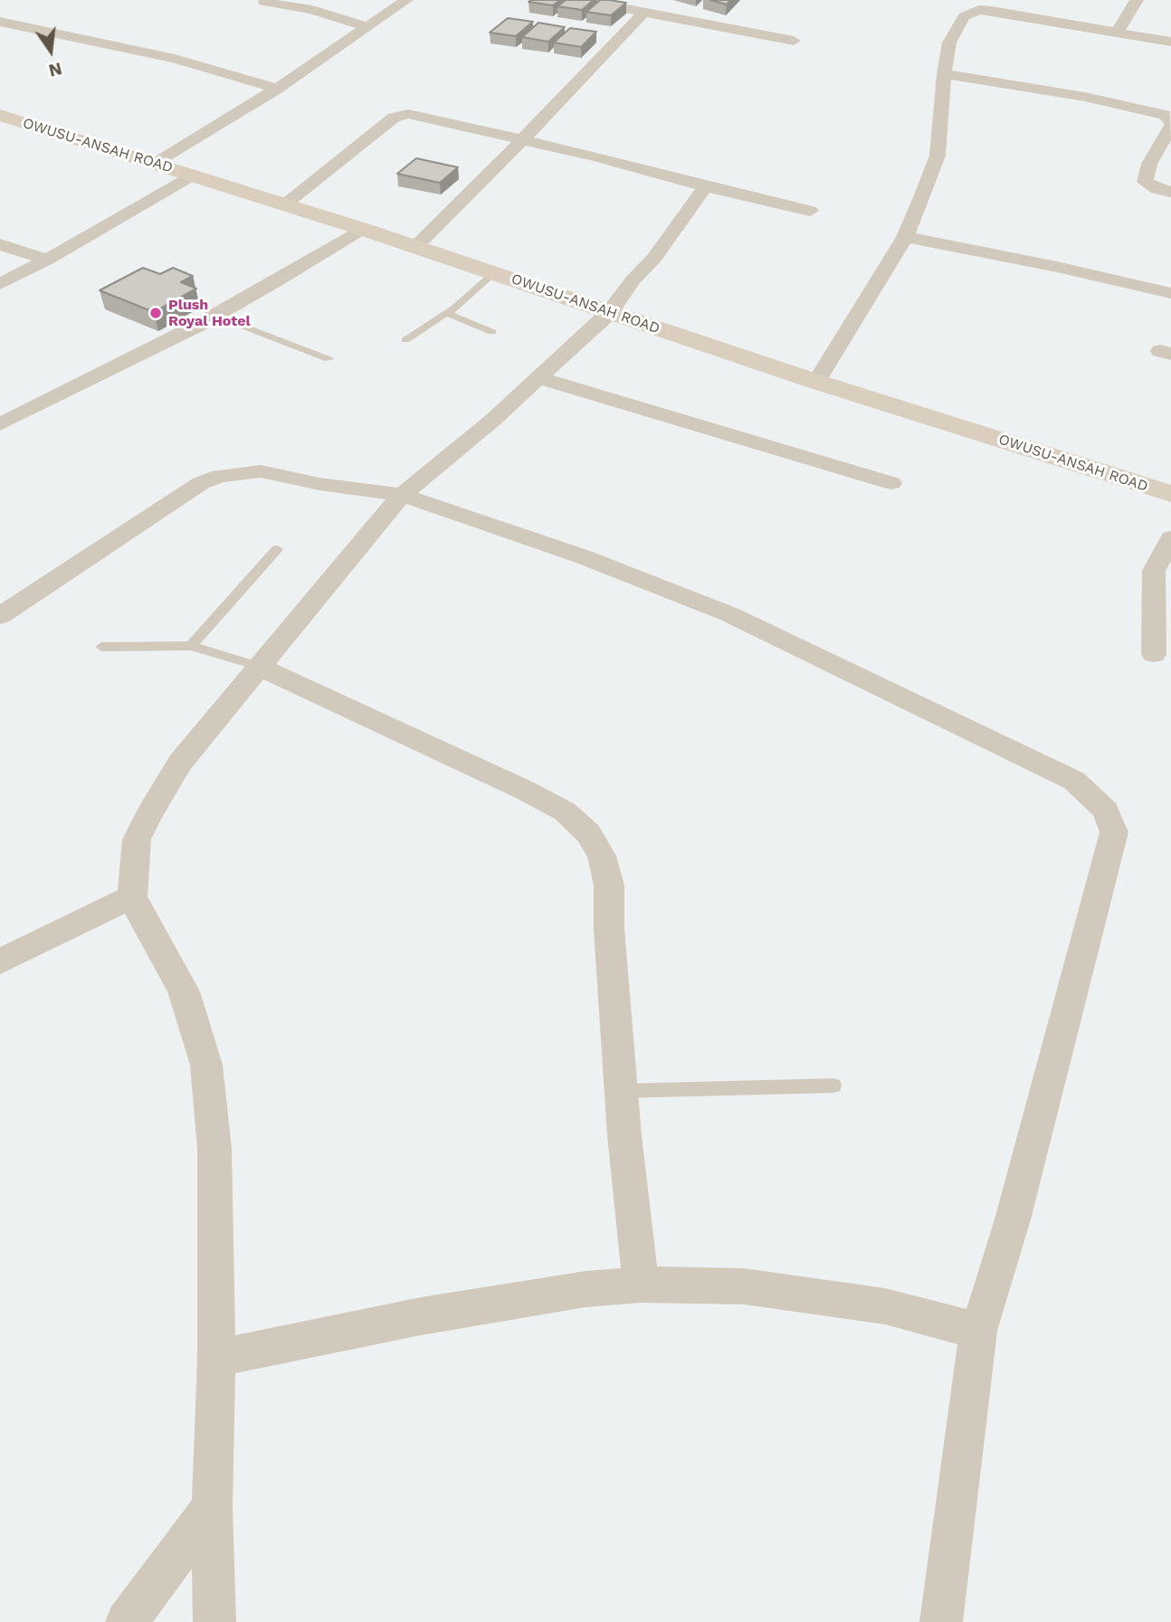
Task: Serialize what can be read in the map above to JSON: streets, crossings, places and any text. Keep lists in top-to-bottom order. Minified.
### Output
{"streets":{"street":["OWUSU-ANSAH ROAD"]},"places":["Plush Royal Hotel"],"north":"bottom"}
